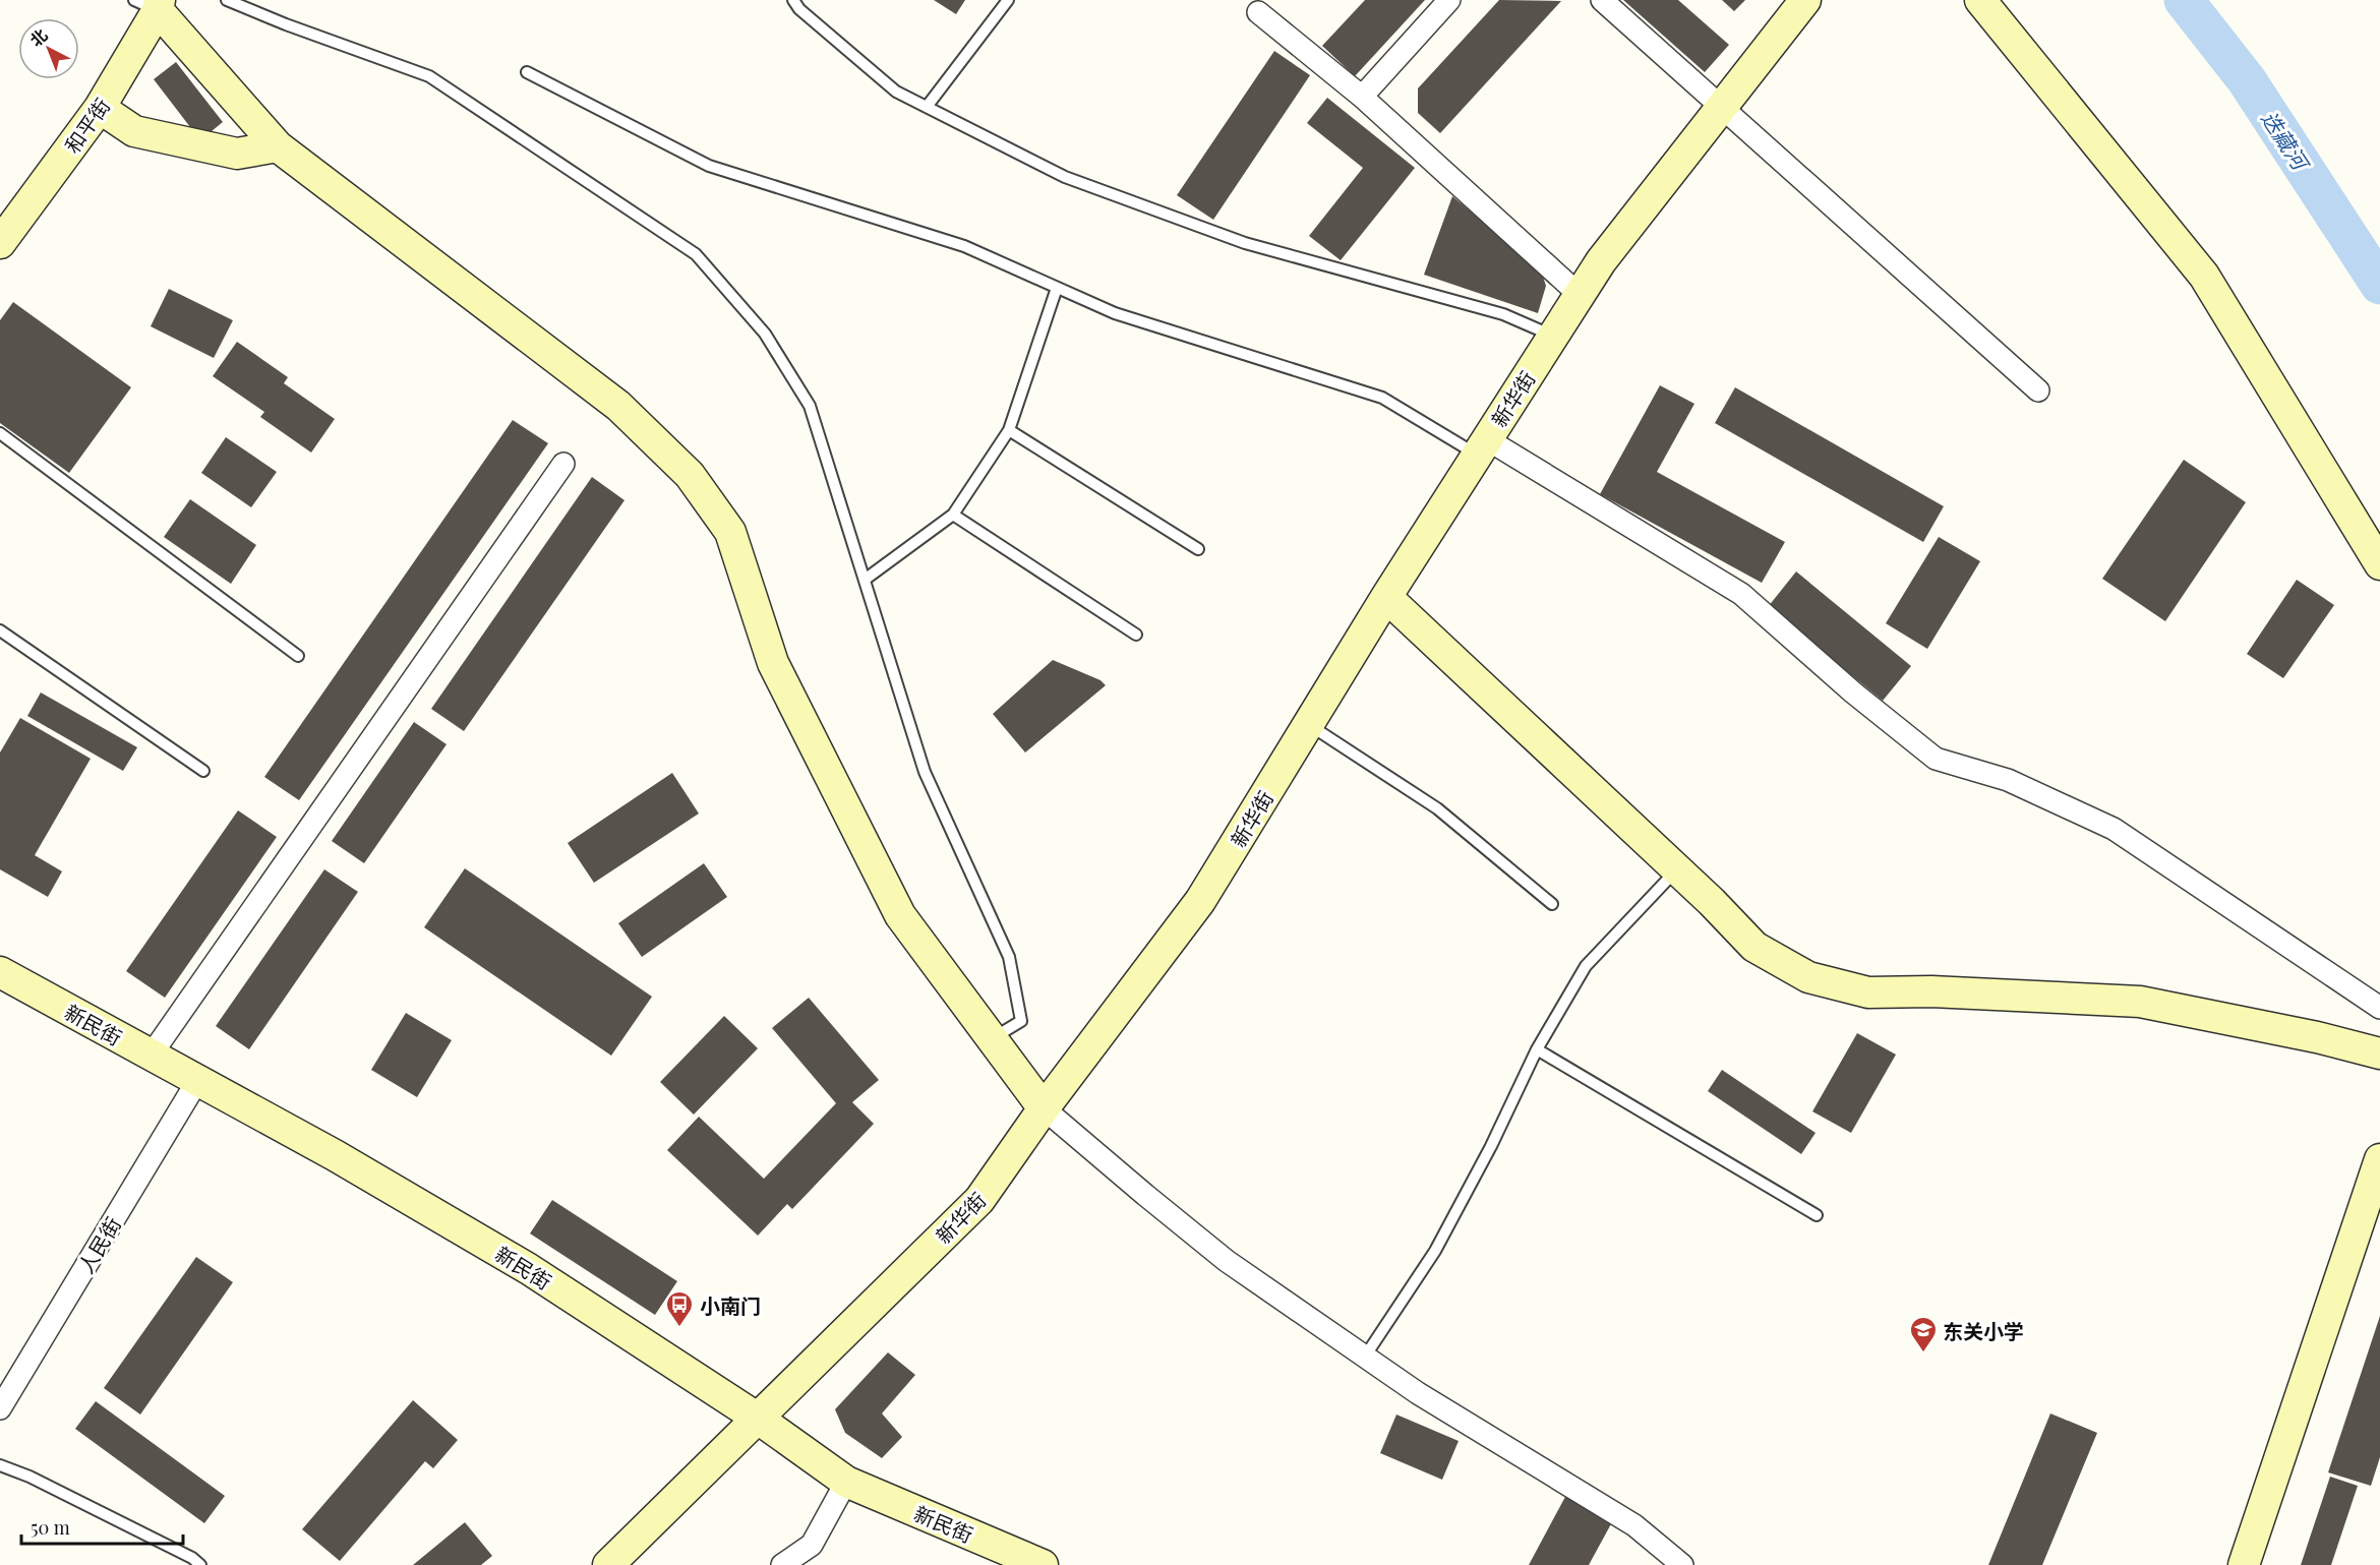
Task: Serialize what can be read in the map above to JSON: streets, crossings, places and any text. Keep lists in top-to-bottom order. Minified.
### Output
{"streets":{"street":["和平街","新华街","新民街","人民街"]},"crossings":[["新华街","新民街"],["新民街","人民街"]],"water":["迭藏河"],"places":{"bus stop":["小南门"],"school or university":["东关小学"]},"scale_bar":"50 m","north":"top left"}
